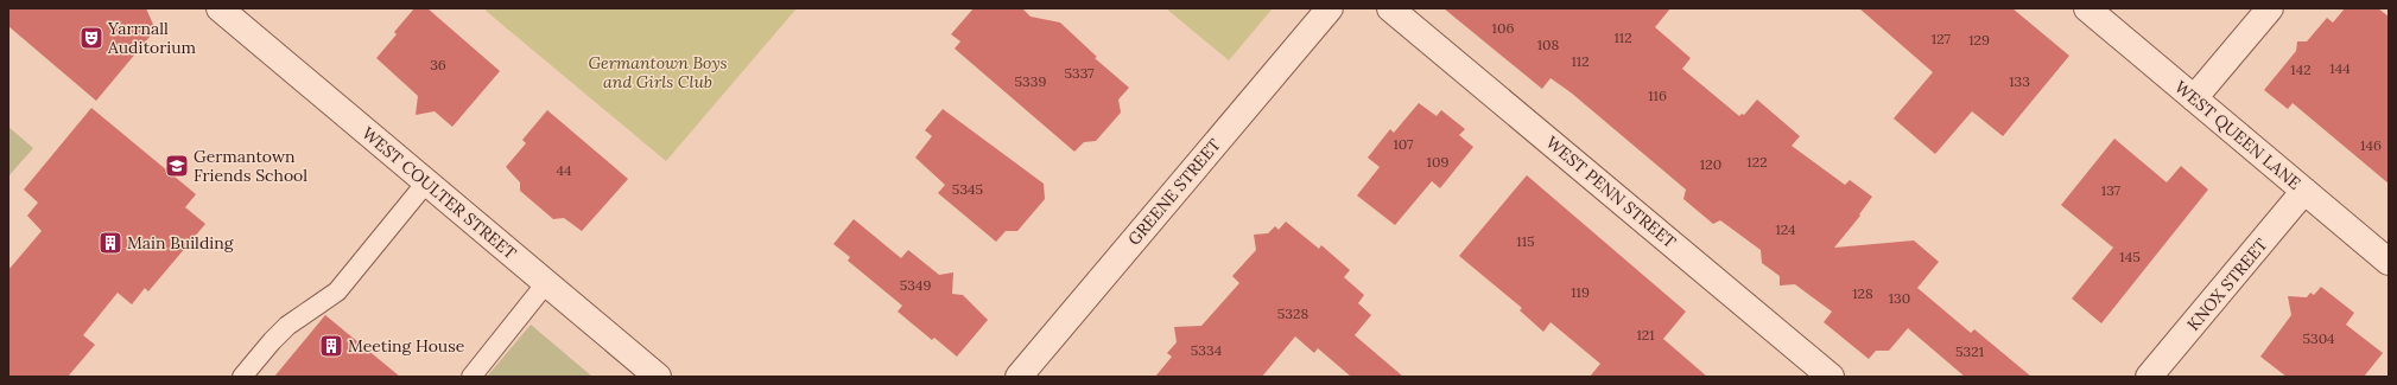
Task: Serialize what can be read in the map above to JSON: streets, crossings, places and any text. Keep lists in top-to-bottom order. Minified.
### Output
{"streets":{"street":["WEST QUEEN LANE","GREENE STREET","WEST PENN STREET","WEST COULTER STREET","KNOX STREET"]},"crossings":[["WEST QUEEN LANE","KNOX STREET"]],"parks":["Germantown Boys and Girls Club"],"places":{"theatre":["Yarrnall Auditorium"],"school or university":["Germantown Friends School"],"building":["Main Building","Meeting House"]},"house_numbers":["106","112","127","129","108","112","36","144","142","5337","5339","133","116","107","146","109","122","120","44","5345","137","124","115","145","5349","119","128","130","5328","121","5304","5334","5321"]}
